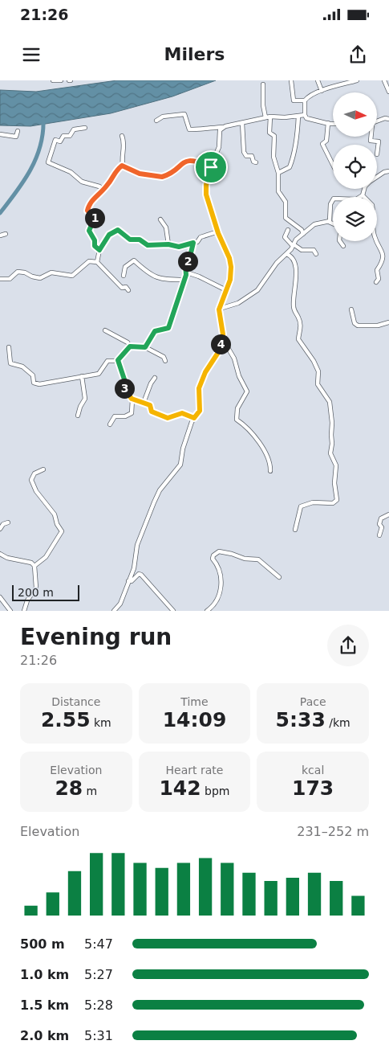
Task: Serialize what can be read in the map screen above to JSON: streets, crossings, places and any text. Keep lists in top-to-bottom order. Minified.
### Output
{"scale_bar":"200 m","north":"right","page":{"status":"21:26","header":"Milers","pins":["1","2","4","3"],"scale":"200 m","heading":["Evening run","21:26"],"stats":[["Distance","2.55 km"],["Time","14:09"],["Pace","5:33 /km"],["Elevation","28 m"],["Heart rate","142 bpm"],["kcal","173"]],"chart":["Elevation","231–252 m"],"list":[{"name":"500 m","note":"5:47"},{"name":"1.0 km","note":"5:27"},{"name":"1.5 km","note":"5:28"},{"name":"2.0 km","note":"5:31"}]}}
